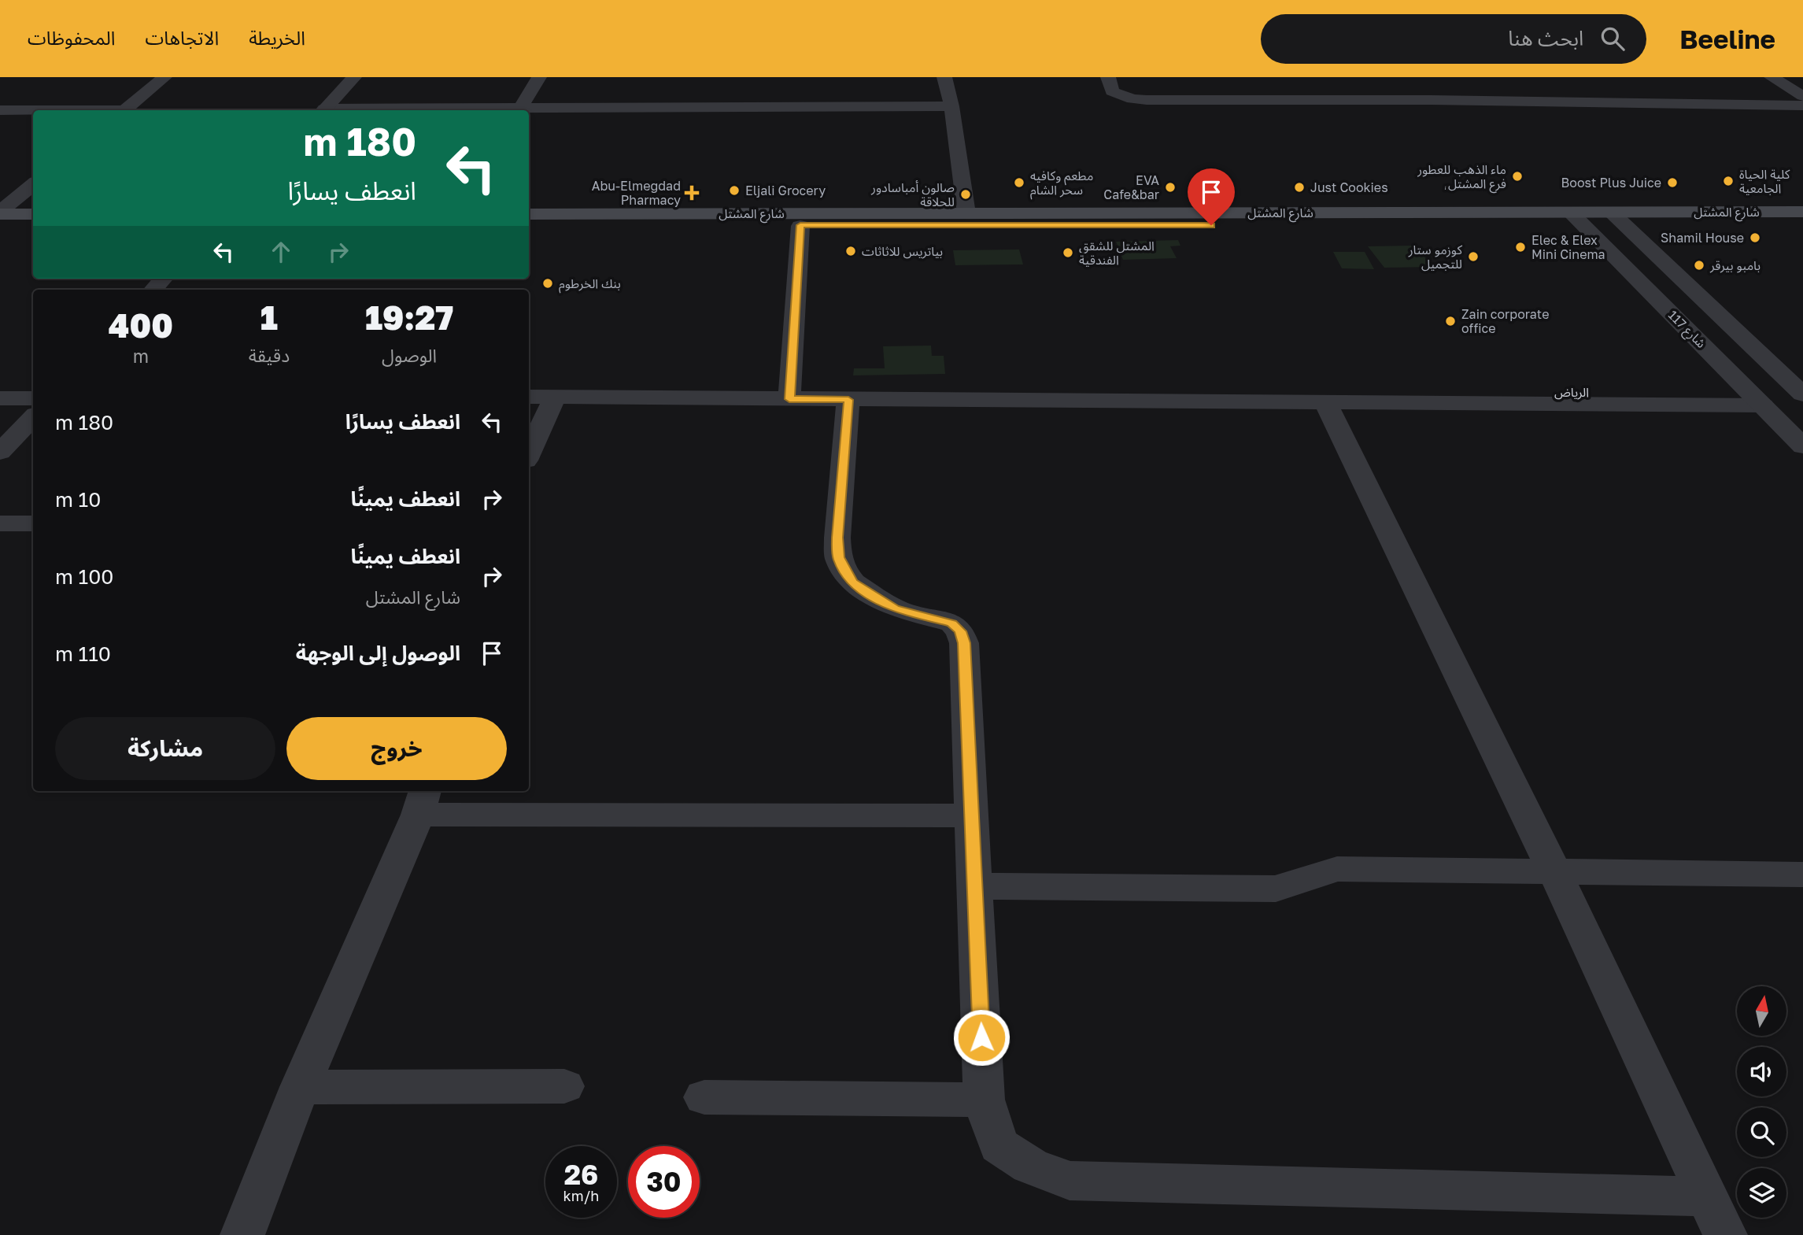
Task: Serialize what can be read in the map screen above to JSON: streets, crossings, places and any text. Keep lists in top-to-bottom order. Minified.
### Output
{"streets":{"main road":["شارع المشتل"],"street":["شارع 117"]},"crossings":[["شارع المشتل","شارع 117"]],"districts":["الرياض"],"places":{"other":["ماء الذهب للعطور ,فرع المشتل","كلية الحياة الجامعية","مطعم وكافيه سحر الشام","Boost Plus Juice","EVA Cafe&bar","Just Cookies","Eljali Grocery","صالون أمباسادور للحلاقة","Shamil House","Elec & Elex Mini Cinema","بياتريس للاثاثات","المشتل للشقق الفندقية","كوزمو ستار للتجميل","بامبو بيرقر","بنك الخرطوم","Zain corporate office"],"health":["Abu-Elmegdad Pharmacy"]},"north":"top","page":{"header":"Beeline","search":"ابحث هنا","nav":["الخريطة","الاتجاهات","المحفوظات"],"turn":["180 m","انعطف يسارًا"],"eta":["19:27","الوصول","1","دقيقة","400","m"],"list":[{"name":"انعطف يسارًا","value":"180 m"},{"name":"انعطف يمينًا","value":"10 m"},{"name":"انعطف يمينًا","note":"شارع المشتل","value":"100 m"},{"name":"الوصول إلى الوجهة","value":"110 m"}],"buttons":["خروج","مشاركة"],"speed":"26 km/h","limit":"30"}}
